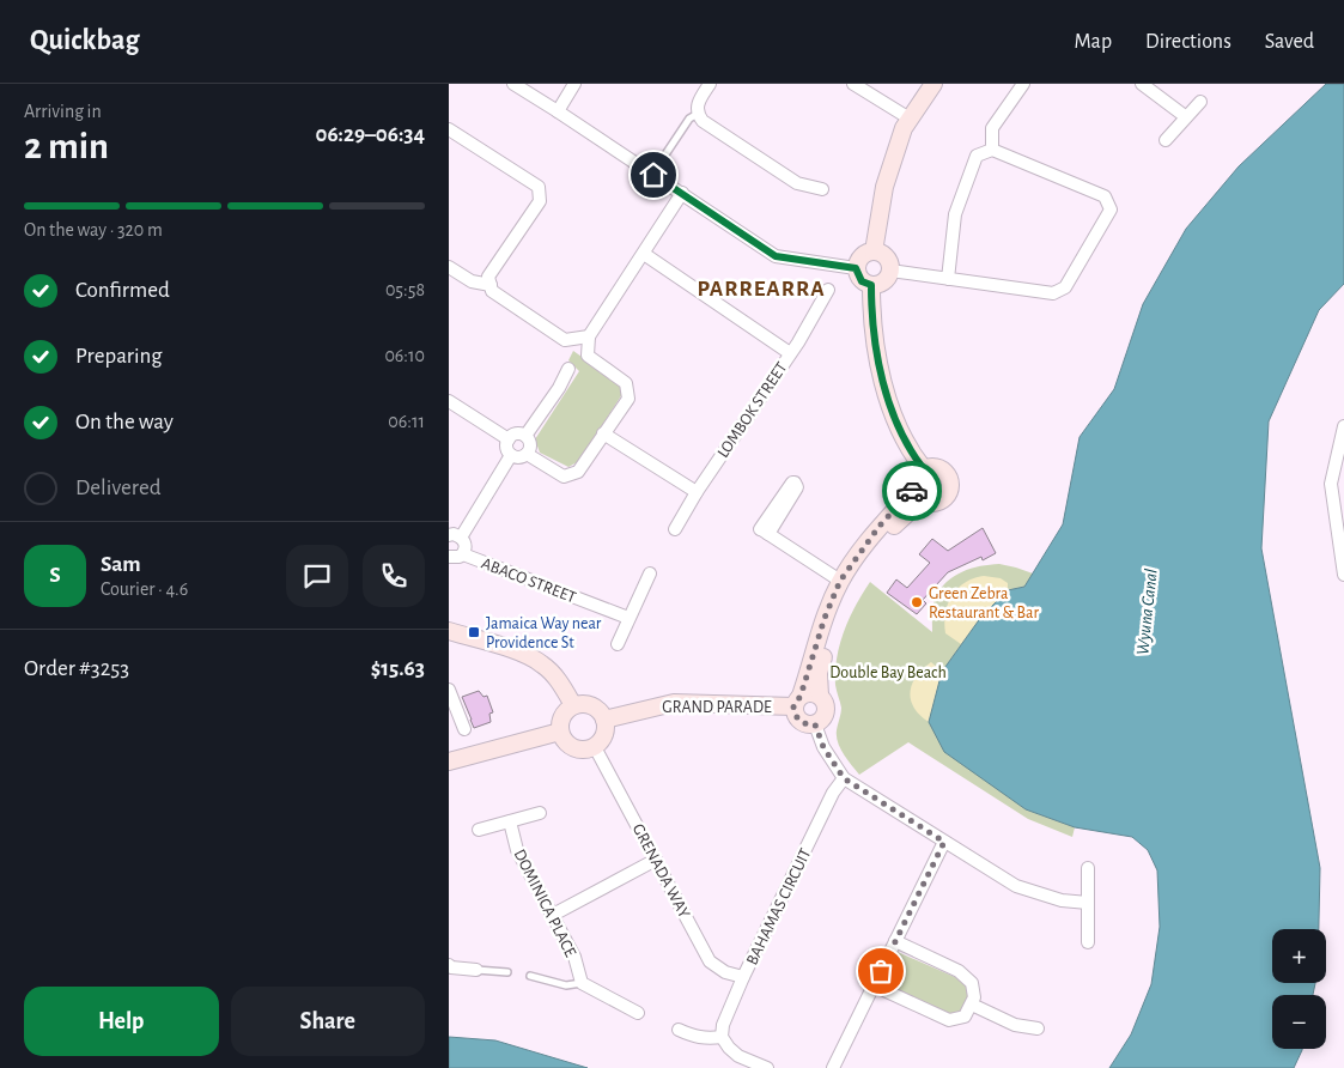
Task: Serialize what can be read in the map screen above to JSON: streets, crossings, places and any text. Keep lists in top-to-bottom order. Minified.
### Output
{"streets":{"street":["LOMBOK STREET","ABACO STREET","GRAND PARADE","GRENADA WAY","DOMINICA PLACE","BAHAMAS CIRCUIT"]},"crossings":[["GRAND PARADE","GRENADA WAY"],["GRENADA WAY","BAHAMAS CIRCUIT"]],"districts":["PARREARRA"],"water":["Wyuna Canal"],"parks":["Double Bay Beach"],"places":{"other":["Green Zebra Restaurant & Bar"],"transit":["Jamaica Way near Providence St"]},"page":{"header":"Quickbag","nav":["Map","Directions","Saved"],"heading":["2 min","Arriving in","06:29–06:34"],"panel":["Sam","Courier · 4.6","Order #3253","$15.63"],"bar":"On the way · 320 m","list":[["Confirmed","05:58"],["Preparing","06:10"],["On the way","06:11"],"Delivered"],"round":"S","map_buttons":["+","−"],"buttons":["Help","Share"]}}
